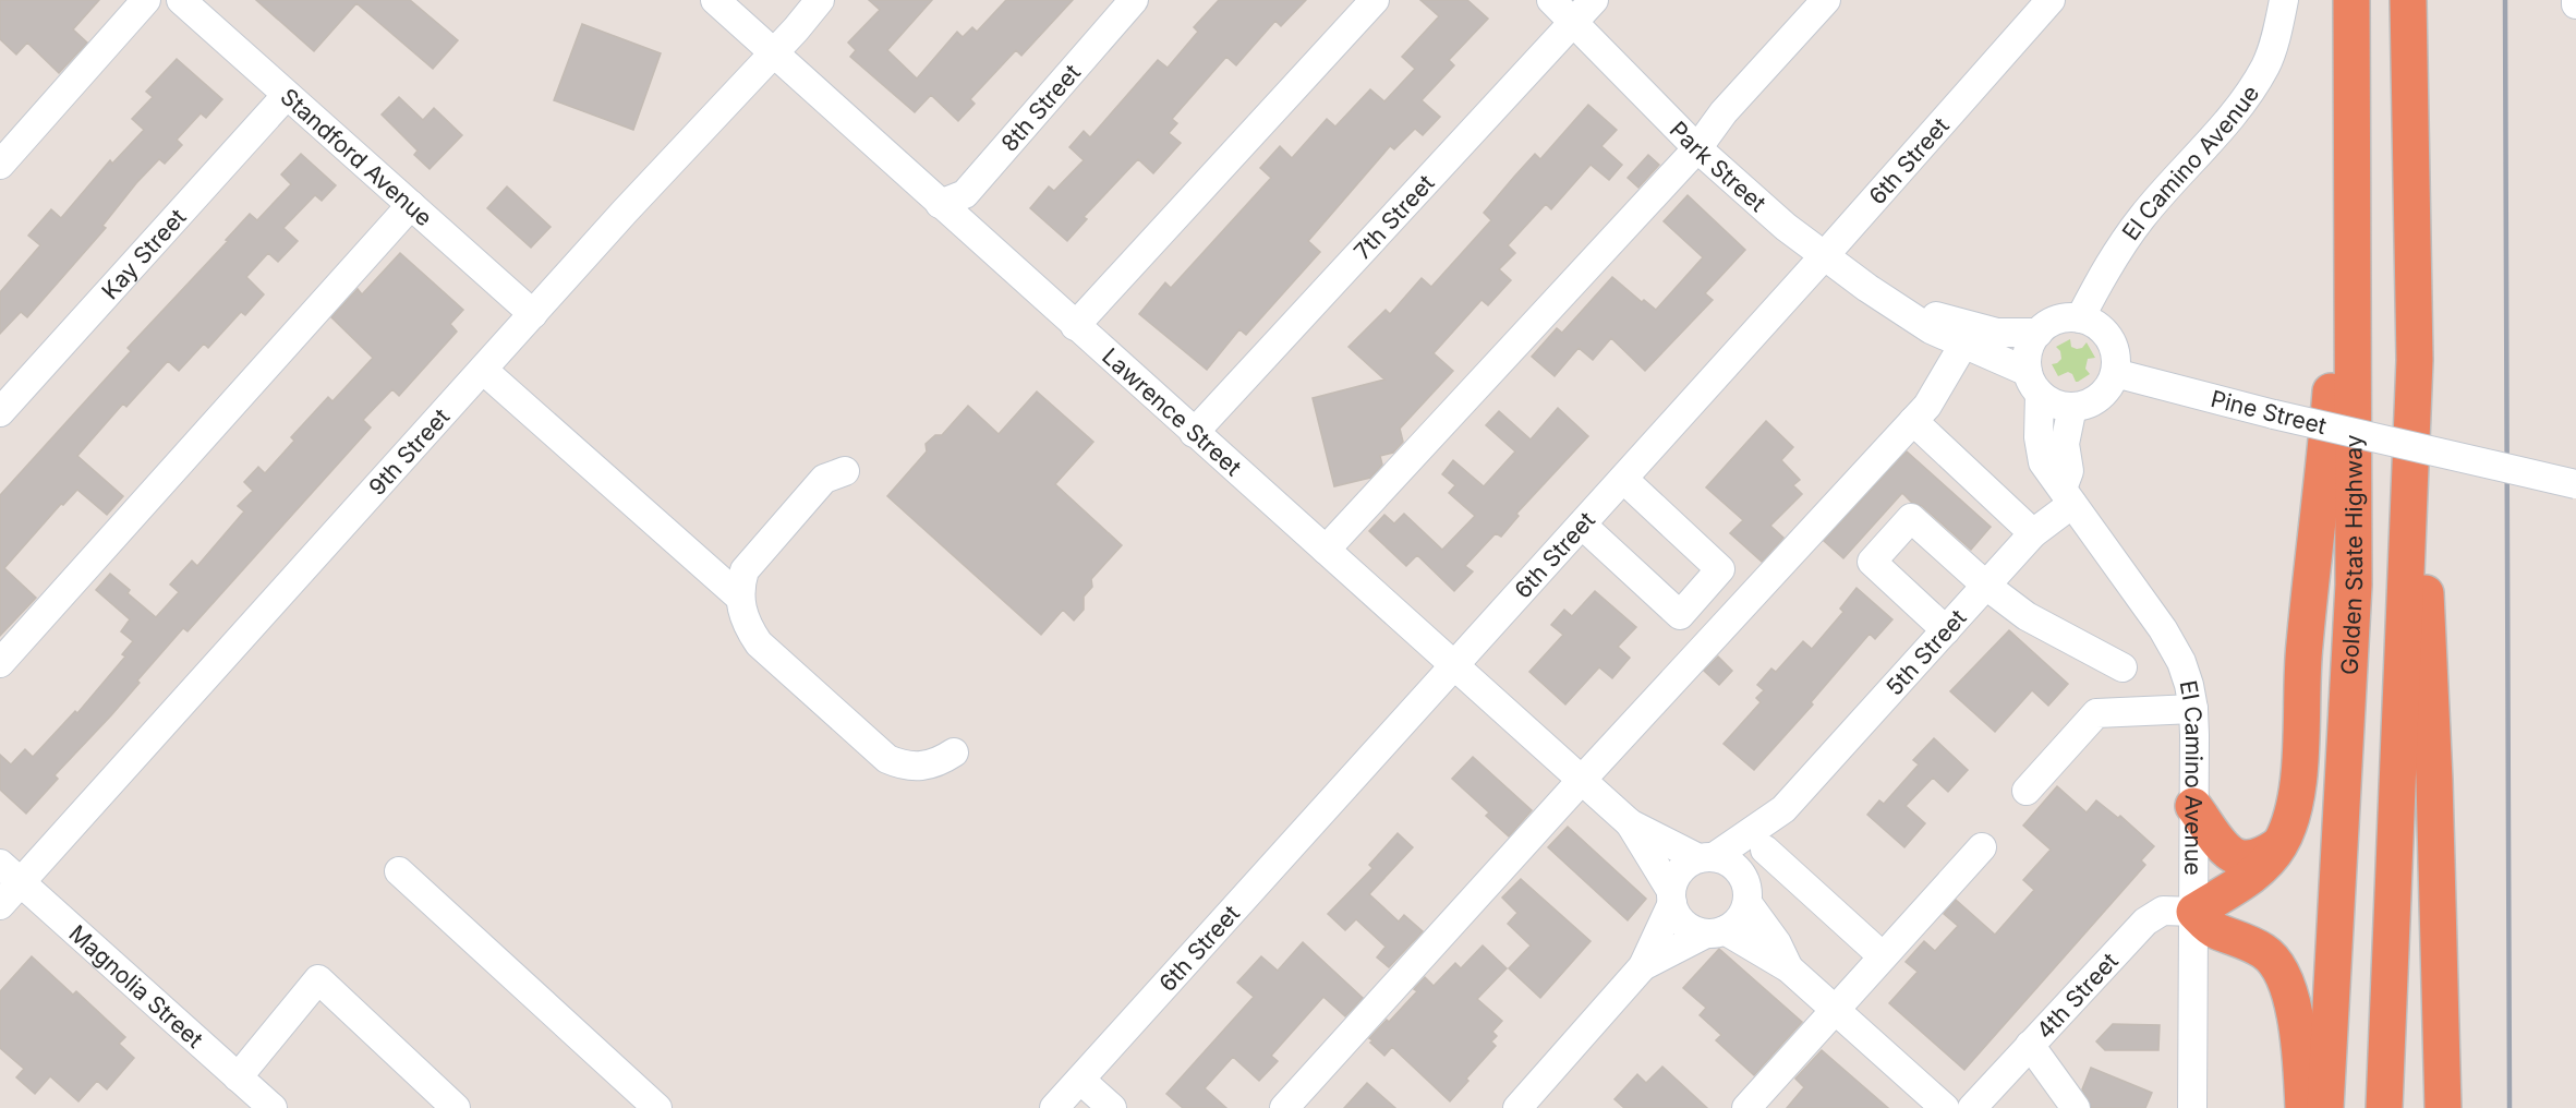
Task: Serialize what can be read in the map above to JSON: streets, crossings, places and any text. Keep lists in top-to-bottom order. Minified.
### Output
{"streets":{"highway":["Golden State Highway"],"street":["8th Street","Standford Avenue","6th Street","El Camino Avenue","Park Street","7th Street","Kay Street","Lawrence Street","Pine Street","9th Street","5th Street","Magnolia Street","4th Street"]},"crossings":[["8th Street","Lawrence Street"],["Standford Avenue","Kay Street"],["Standford Avenue","9th Street"],["6th Street","Park Street"],["6th Street","Lawrence Street"],["El Camino Avenue","Park Street"],["El Camino Avenue","Pine Street"],["El Camino Avenue","5th Street"],["El Camino Avenue","4th Street"],["Park Street","7th Street"],["Park Street","Pine Street"],["7th Street","Lawrence Street"],["Lawrence Street","9th Street"],["Lawrence Street","5th Street"],["9th Street","Magnolia Street"]]}
